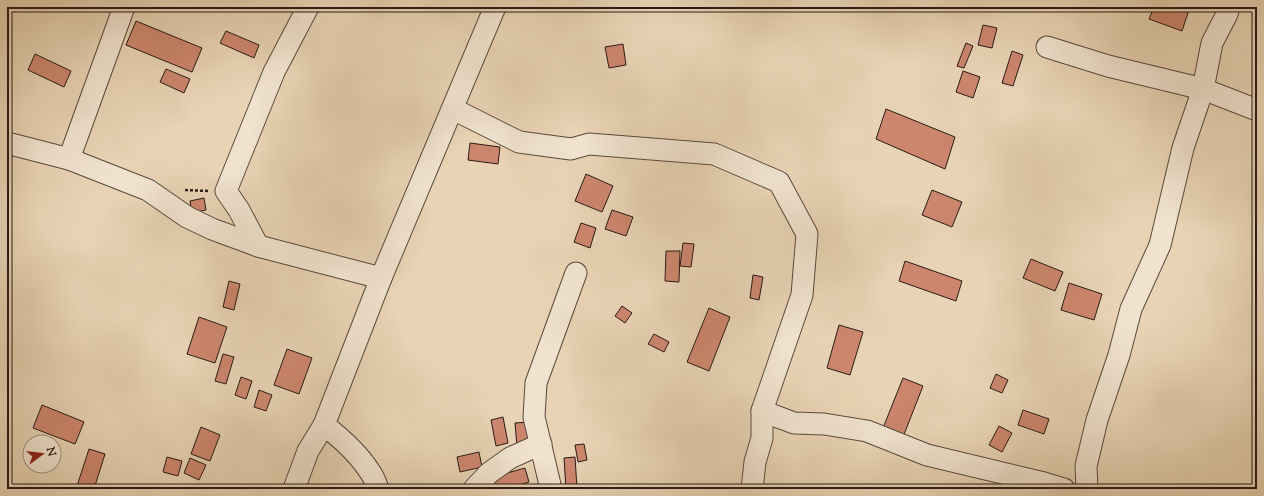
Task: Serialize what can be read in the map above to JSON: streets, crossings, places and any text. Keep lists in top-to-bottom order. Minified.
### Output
{"north":"right"}
